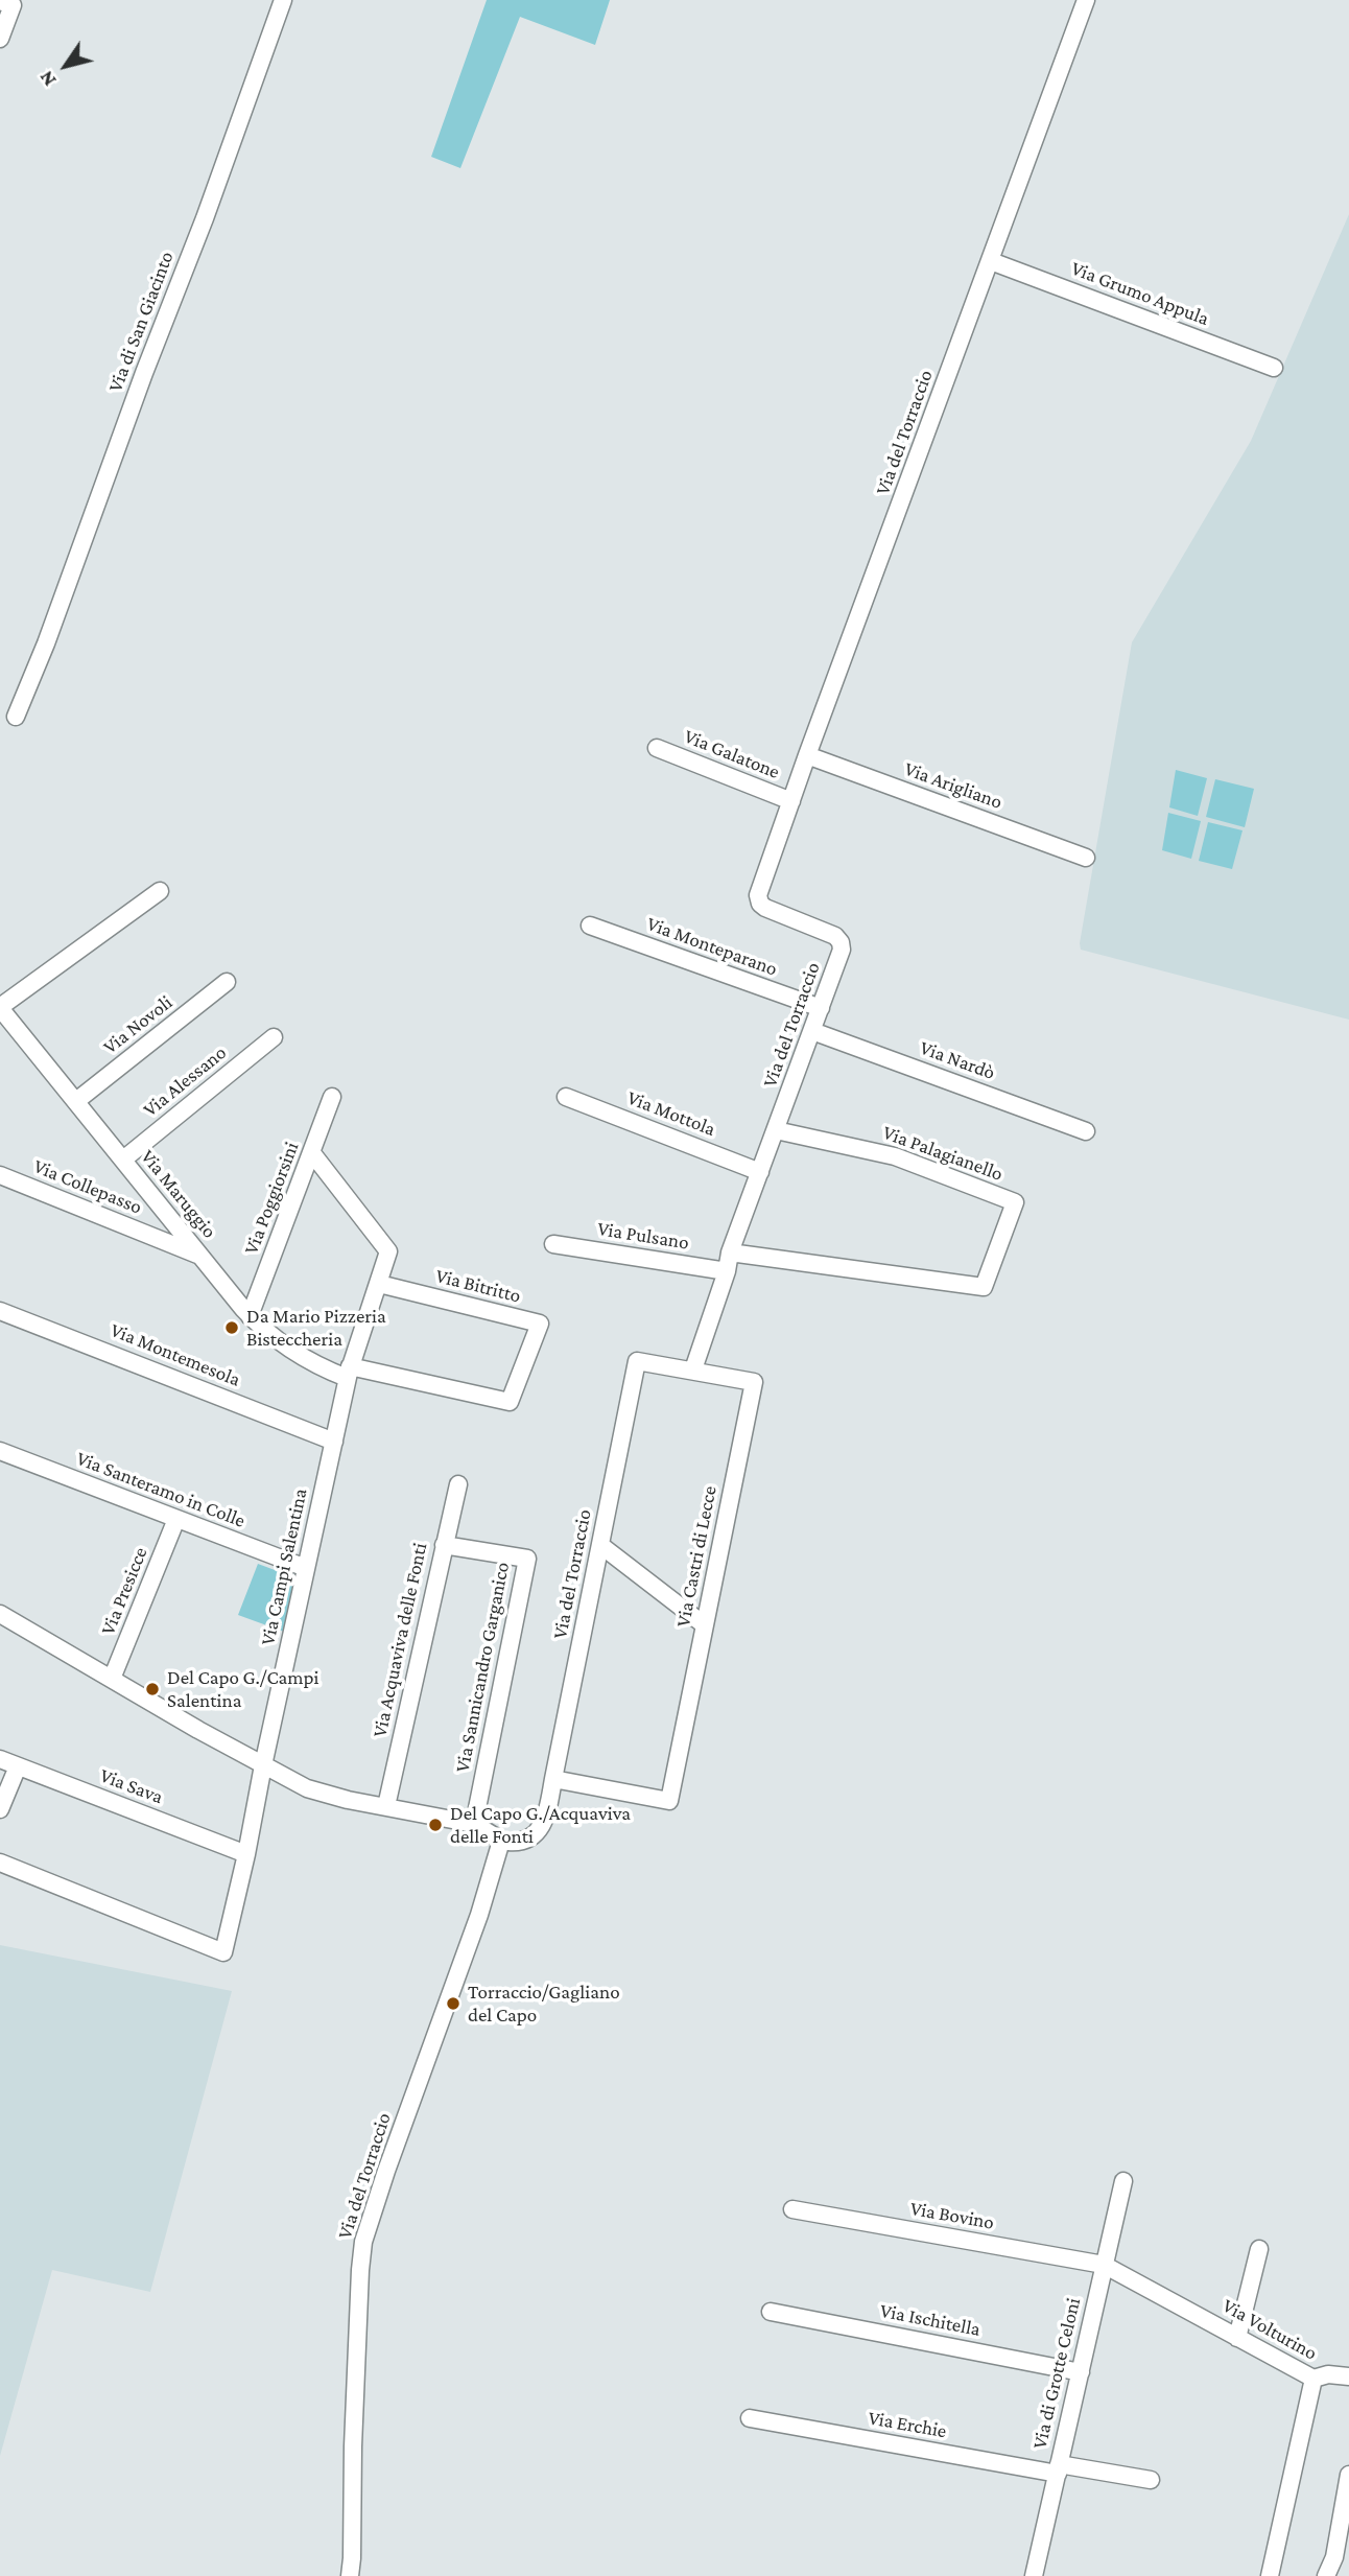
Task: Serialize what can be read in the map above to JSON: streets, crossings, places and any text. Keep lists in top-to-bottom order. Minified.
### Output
{"streets":{"street":["Via Grumo Appula","Via di San Giacinto","Via del Torraccio","Via Galatone","Via Arigliano","Via Monteparano","Via Novoli","Via Nardò","Via Alessano","Via Mottola","Via Palagianello","Via Collepasso","Via Maruggio","Via Poggiorsini","Via Pulsano","Via Bitritto","Via Montemesola","Via Santeramo in Colle","Via Castri di Lecce","Via Campi Salentina","Via Presicce","Via Acquaviva delle Fonti","Via Sannicandro Garganico","Via Sava","Via Bovino","Via Ischitella","Via Volturino","Via di Grotte Celoni","Via Erchie"]},"crossings":[["Via Grumo Appula","Via del Torraccio"],["Via del Torraccio","Via Galatone"],["Via del Torraccio","Via Arigliano"],["Via del Torraccio","Via Monteparano"],["Via del Torraccio","Via Nardò"],["Via del Torraccio","Via Mottola"],["Via del Torraccio","Via Palagianello"],["Via del Torraccio","Via Pulsano"],["Via del Torraccio","Via Castri di Lecce"],["Via Novoli","Via Maruggio"],["Via Alessano","Via Maruggio"],["Via Collepasso","Via Maruggio"],["Via Maruggio","Via Poggiorsini"],["Via Maruggio","Via Bitritto"],["Via Maruggio","Via Campi Salentina"],["Via Poggiorsini","Via Campi Salentina"],["Via Bitritto","Via Campi Salentina"],["Via Montemesola","Via Campi Salentina"],["Via Santeramo in Colle","Via Campi Salentina"],["Via Santeramo in Colle","Via Presicce"],["Via Campi Salentina","Via Sava"],["Via Acquaviva delle Fonti","Via Sannicandro Garganico"],["Via Bovino","Via Volturino"],["Via Bovino","Via di Grotte Celoni"],["Via Ischitella","Via di Grotte Celoni"],["Via Volturino","Via di Grotte Celoni"],["Via di Grotte Celoni","Via Erchie"]],"places":["Da Mario Pizzeria Bisteccheria","Del Capo G./Campi Salentina","Del Capo G./Acquaviva delle Fonti","Torraccio/Gagliano del Capo"],"north":"bottom left"}
